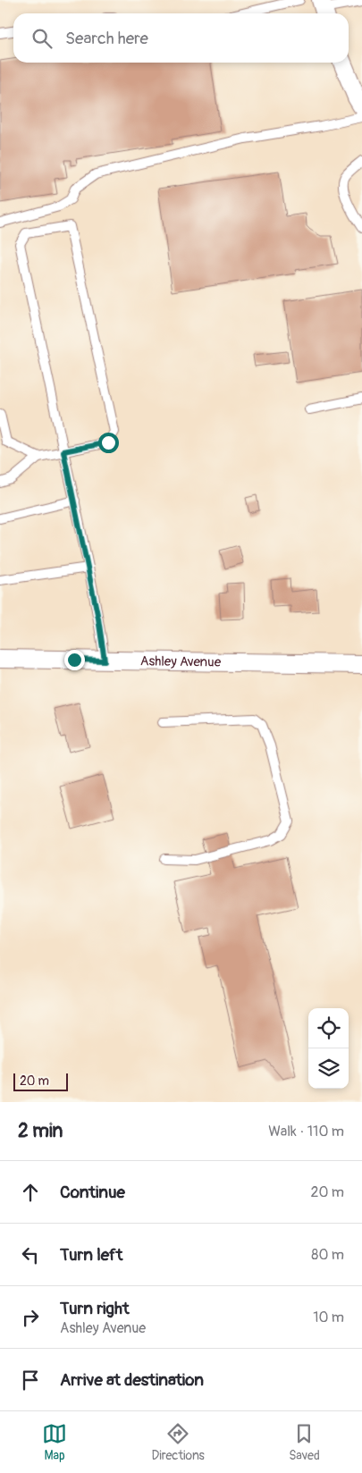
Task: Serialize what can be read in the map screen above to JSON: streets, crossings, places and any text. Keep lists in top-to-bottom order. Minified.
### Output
{"streets":{"street":["Ashley Avenue"]},"scale_bar":"20 m","page":{"search":"Search here","scale":"20 m","heading":["2 min","Walk · 110 m"],"list":[["Continue","20 m"],["Turn left","80 m"],["Turn right","Ashley Avenue","10 m"],"Arrive at destination"],"nav":["Map","Directions","Saved"]}}
